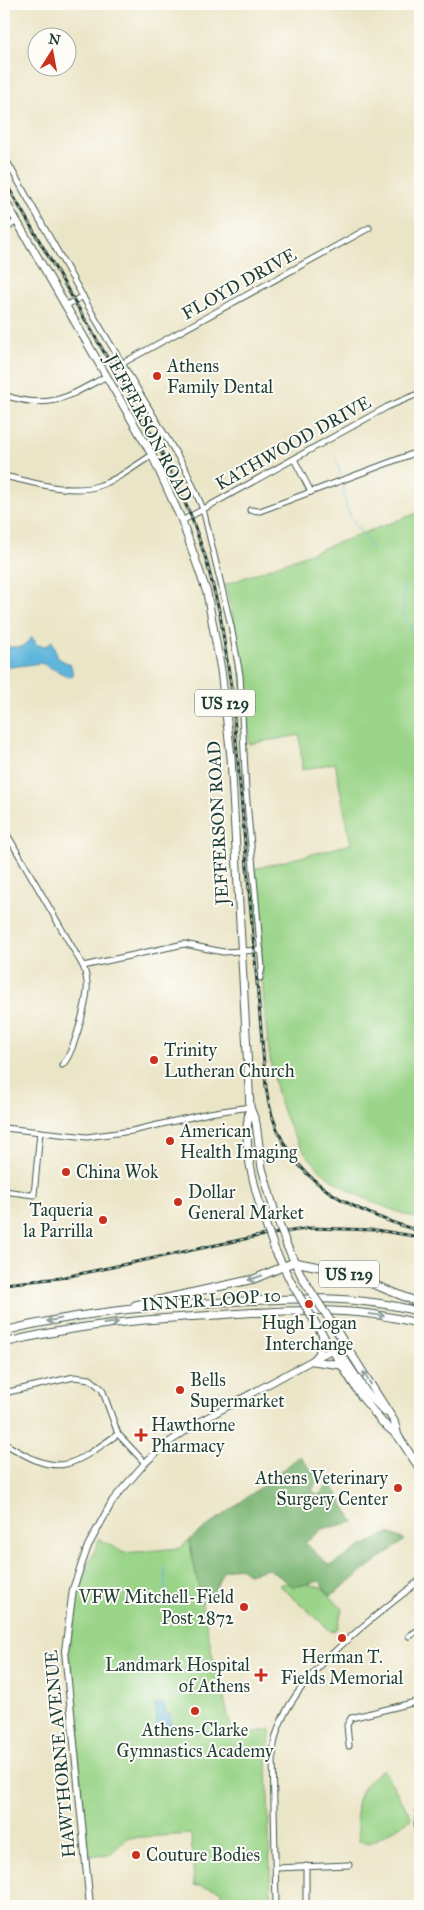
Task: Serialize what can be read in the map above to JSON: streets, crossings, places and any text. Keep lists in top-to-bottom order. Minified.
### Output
{"streets":{"highway":["JEFFERSON ROAD","US 129","INNER LOOP 10"],"main road":["HAWTHORNE AVENUE"],"street":["FLOYD DRIVE","KATHWOOD DRIVE"]},"crossings":[["JEFFERSON ROAD","KATHWOOD DRIVE"],["JEFFERSON ROAD","US 129"],["JEFFERSON ROAD","HAWTHORNE AVENUE"],["US 129","HAWTHORNE AVENUE"]],"places":{"other":["Athens Family Dental","Trinity Lutheran Church","American Health Imaging","China Wok","Dollar General Market","Taqueria la Parrilla","Hugh Logan Interchange","Bells Supermarket","Athens Veterinary Surgery Center","VFW Mitchell-Field Post 2872","Herman T. Fields Memorial","Athens-Clarke Gymnastics Academy","Couture Bodies"],"health":["Hawthorne Pharmacy","Landmark Hospital of Athens"]},"north":"top"}
